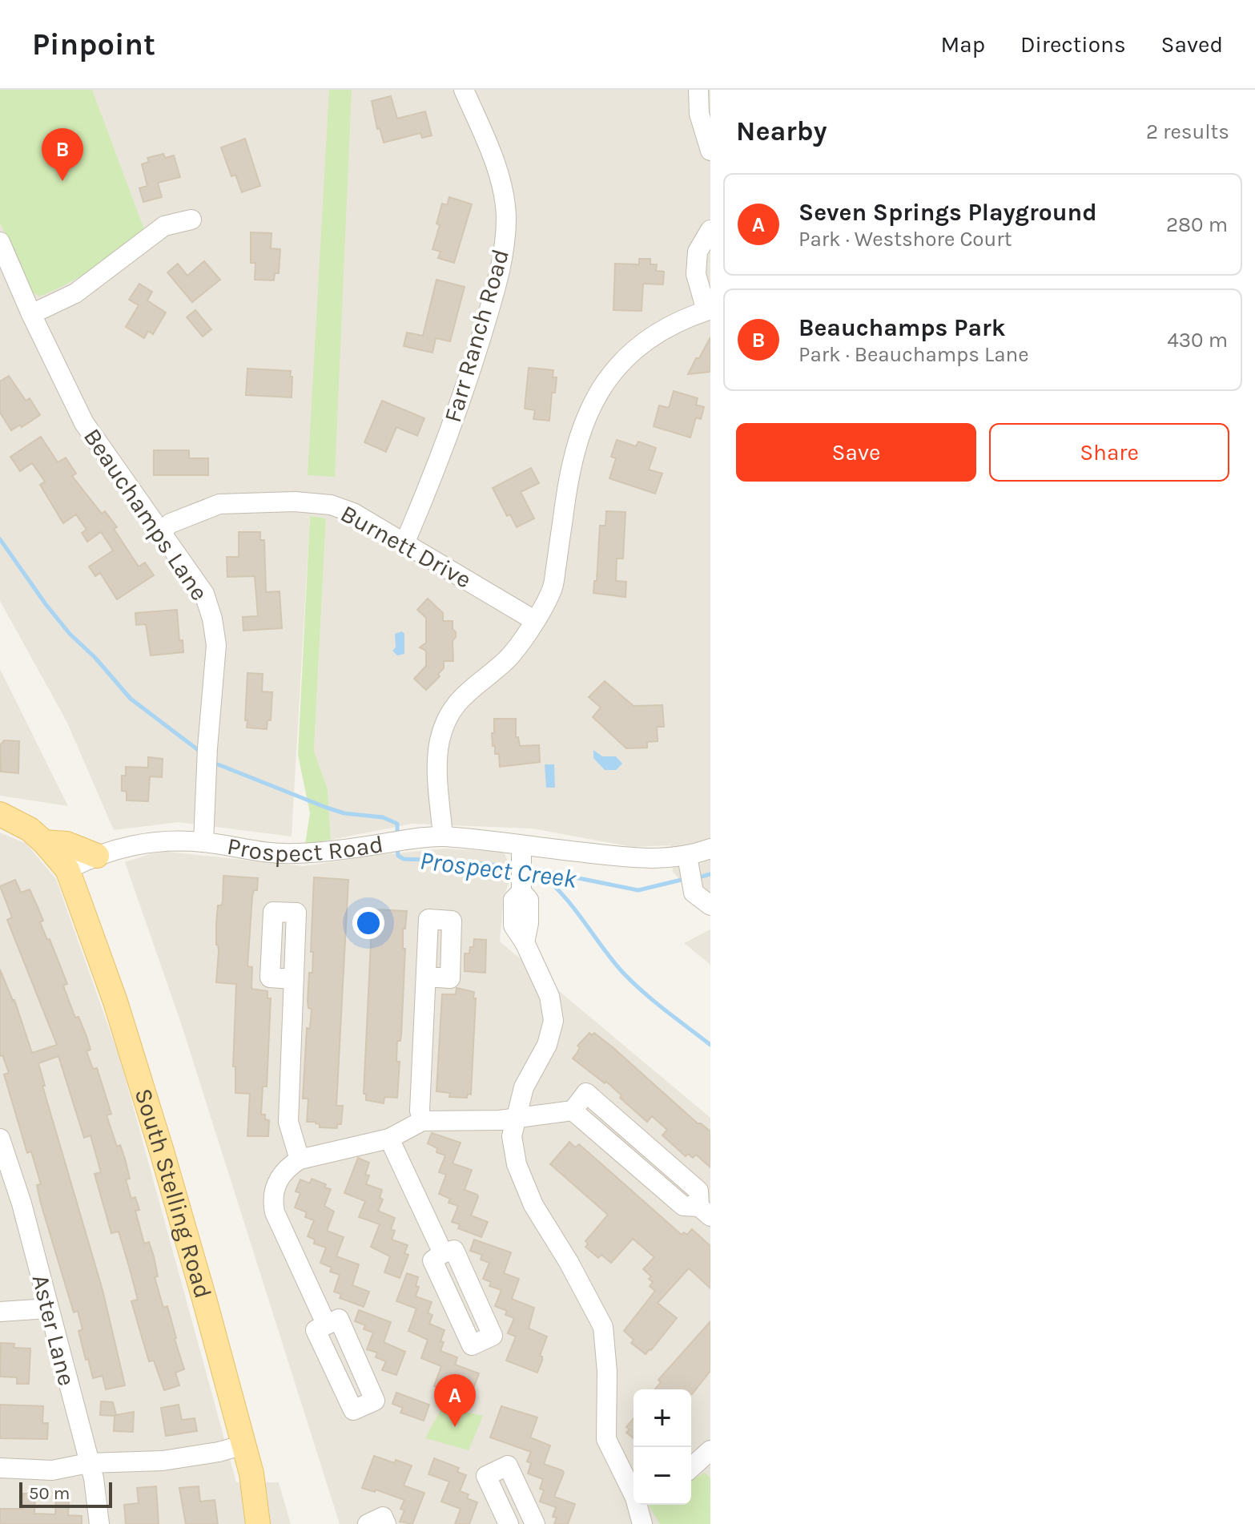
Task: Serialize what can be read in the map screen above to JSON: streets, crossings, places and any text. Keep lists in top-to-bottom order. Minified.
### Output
{"streets":{"main road":["South Stelling Road"],"street":["Farr Ranch Road","Beauchamps Lane","Burnett Drive","Prospect Road","Aster Lane"]},"crossings":[["Farr Ranch Road","Burnett Drive"],["Beauchamps Lane","Burnett Drive"],["Beauchamps Lane","Prospect Road"],["Prospect Road","South Stelling Road"]],"water":["Prospect Creek"],"scale_bar":"50 m","page":{"header":"Pinpoint","nav":["Map","Directions","Saved"],"heading":["Nearby","2 results"],"pins":["B","A"],"list":[{"mark":"A","name":"Seven Springs Playground","note":"Park · Westshore Court","value":"280 m"},{"mark":"B","name":"Beauchamps Park","note":"Park · Beauchamps Lane","value":"430 m"}],"buttons":["Save","Share"],"map_buttons":["+","−"],"scale":"50 m"}}
